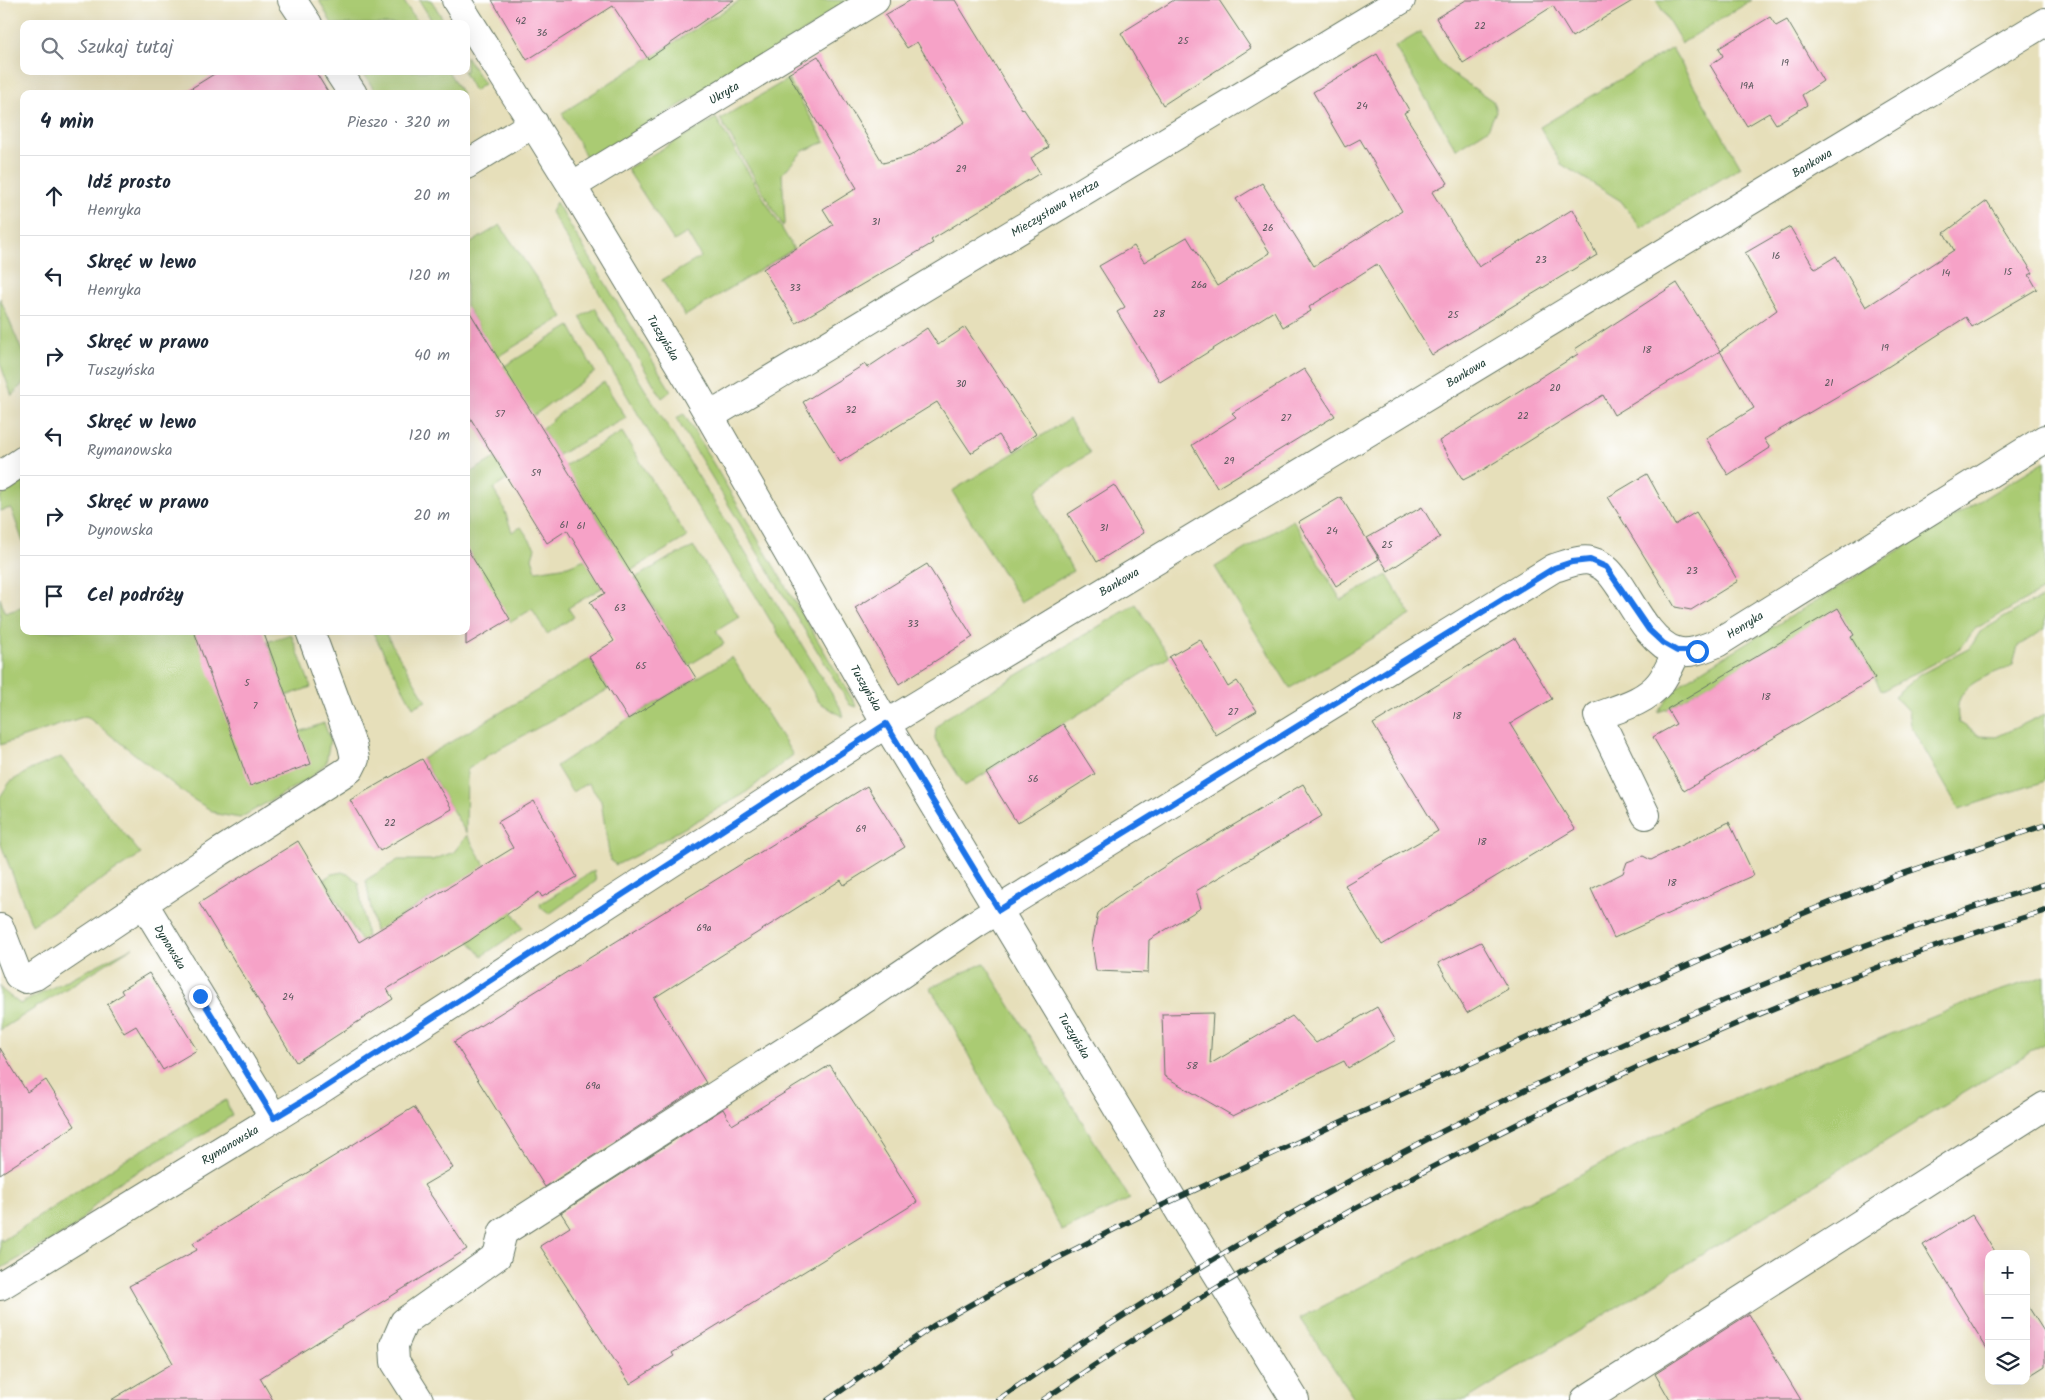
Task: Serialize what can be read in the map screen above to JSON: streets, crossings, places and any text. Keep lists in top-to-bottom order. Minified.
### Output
{"streets":{"street":["Ukryta","Bankowa","Mieczysława Hertza","Tuszyńska","Henryka","Dynowska","Rymanowska"]},"crossings":[["Ukryta","Tuszyńska"],["Bankowa","Tuszyńska"],["Bankowa","Rymanowska"],["Mieczysława Hertza","Tuszyńska"],["Tuszyńska","Rymanowska"],["Dynowska","Rymanowska"]],"house_numbers":["42","22","36","25","19","19A","24","29","31","26","16","23","15","14","26a","33","28","25","19","18","21","30","20","32","57","22","27","29","59","61","61","31","24","25","23","63","33","65","5","18","7","27","18","56","22","69","18","18","69a","24","58","69a"],"page":{"search":"Szukaj tutaj","heading":["4 min","Pieszo · 320 m"],"list":[["Idź prosto","Henryka","20 m"],["Skręć w lewo","Henryka","120 m"],["Skręć w prawo","Tuszyńska","40 m"],["Skręć w lewo","Rymanowska","120 m"],["Skręć w prawo","Dynowska","20 m"],"Cel podróży"],"map_buttons":["+","−"]}}
